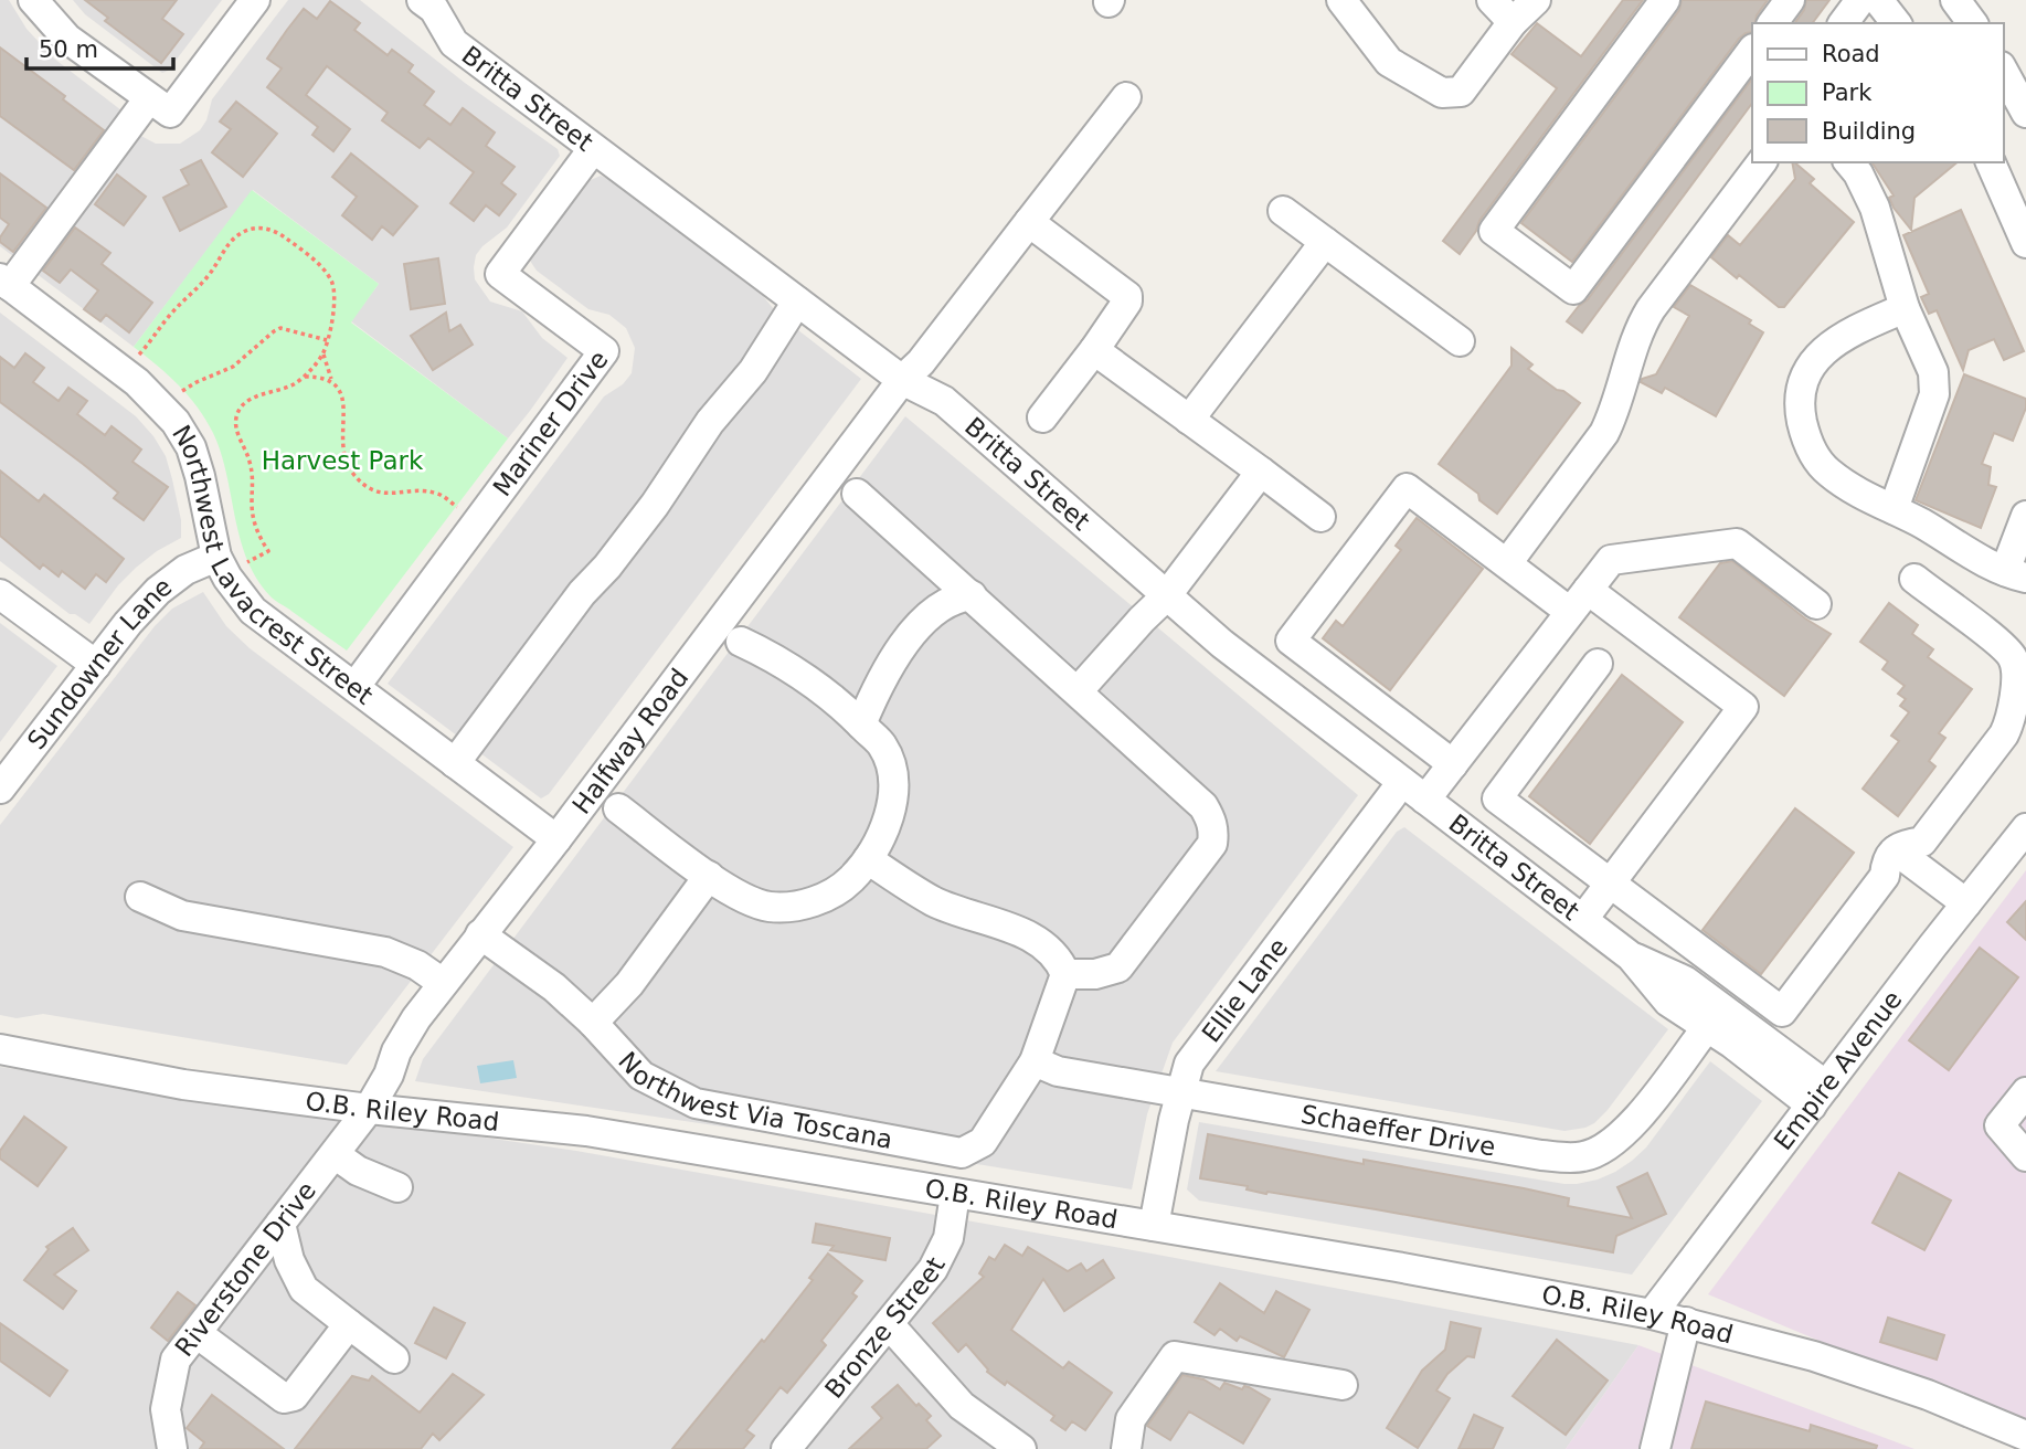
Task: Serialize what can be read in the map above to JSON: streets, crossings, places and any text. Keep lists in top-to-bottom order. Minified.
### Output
{"streets":{"street":["Britta Street","Mariner Drive","Northwest Lavacrest Street","Sundowner Lane","Halfway Road","Ellie Lane","Empire Avenue","Northwest Via Toscana","O.B. Riley Road","Schaeffer Drive","Riverstone Drive","Bronze Street"]},"crossings":[["Britta Street","Mariner Drive"],["Britta Street","Halfway Road"],["Britta Street","Ellie Lane"],["Britta Street","Empire Avenue"],["Britta Street","Schaeffer Drive"],["Mariner Drive","Northwest Lavacrest Street"],["Northwest Lavacrest Street","Sundowner Lane"],["Northwest Lavacrest Street","Halfway Road"],["Halfway Road","Northwest Via Toscana"],["Halfway Road","O.B. Riley Road"],["Halfway Road","Riverstone Drive"],["Ellie Lane","O.B. Riley Road"],["Ellie Lane","Schaeffer Drive"],["Empire Avenue","O.B. Riley Road"],["Northwest Via Toscana","Schaeffer Drive"],["O.B. Riley Road","Riverstone Drive"],["O.B. Riley Road","Bronze Street"]],"parks":["Harvest Park"],"legend":["Road","Park","Building"],"scale_bar":"50 m"}
